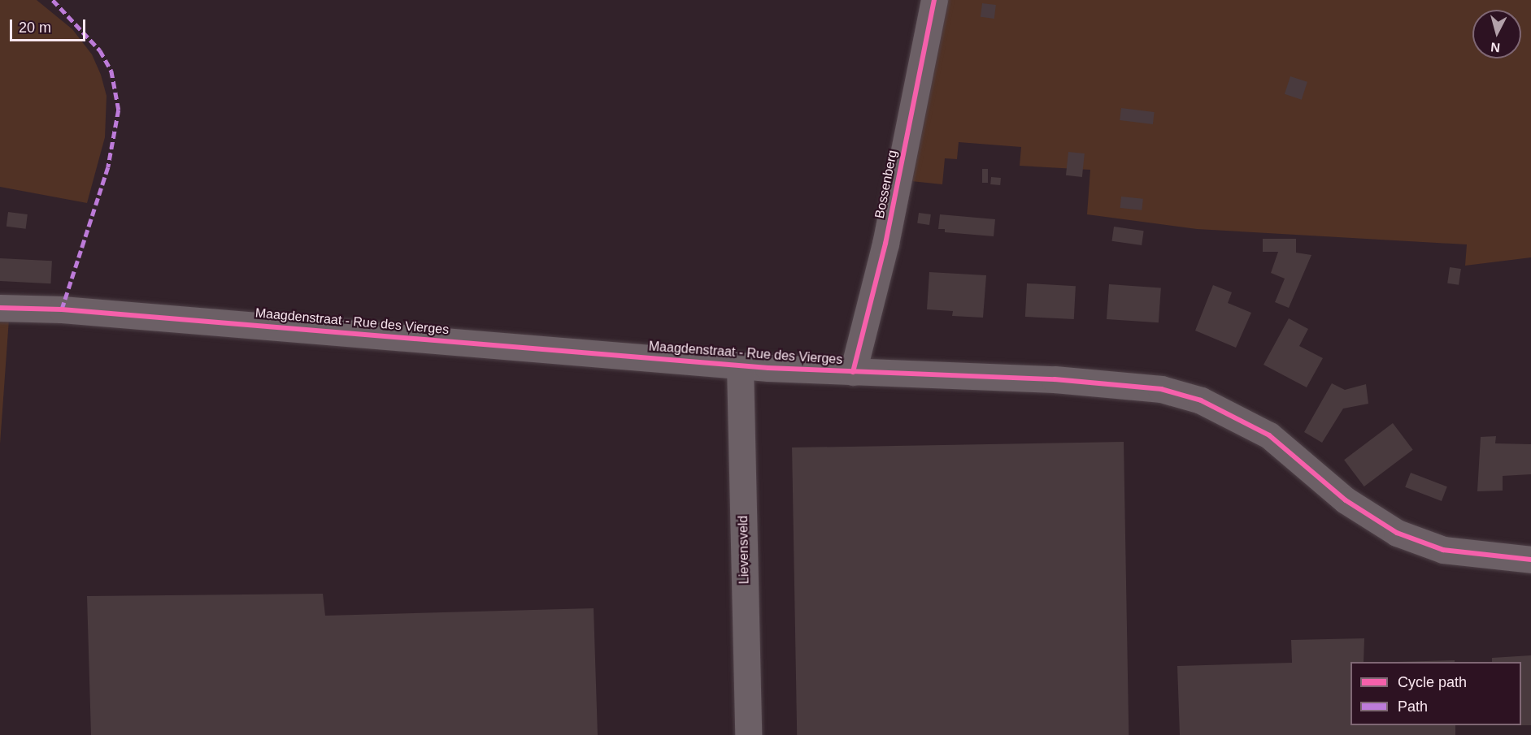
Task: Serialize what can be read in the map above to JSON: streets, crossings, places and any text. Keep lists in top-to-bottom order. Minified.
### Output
{"streets":{"street":["Bossenberg","Maagdenstraat - Rue des Vierges","Lievensveld"]},"crossings":[["Bossenberg","Maagdenstraat - Rue des Vierges"],["Maagdenstraat - Rue des Vierges","Lievensveld"]],"legend":["Cycle path","Path"],"scale_bar":"20 m","north":"bottom"}
